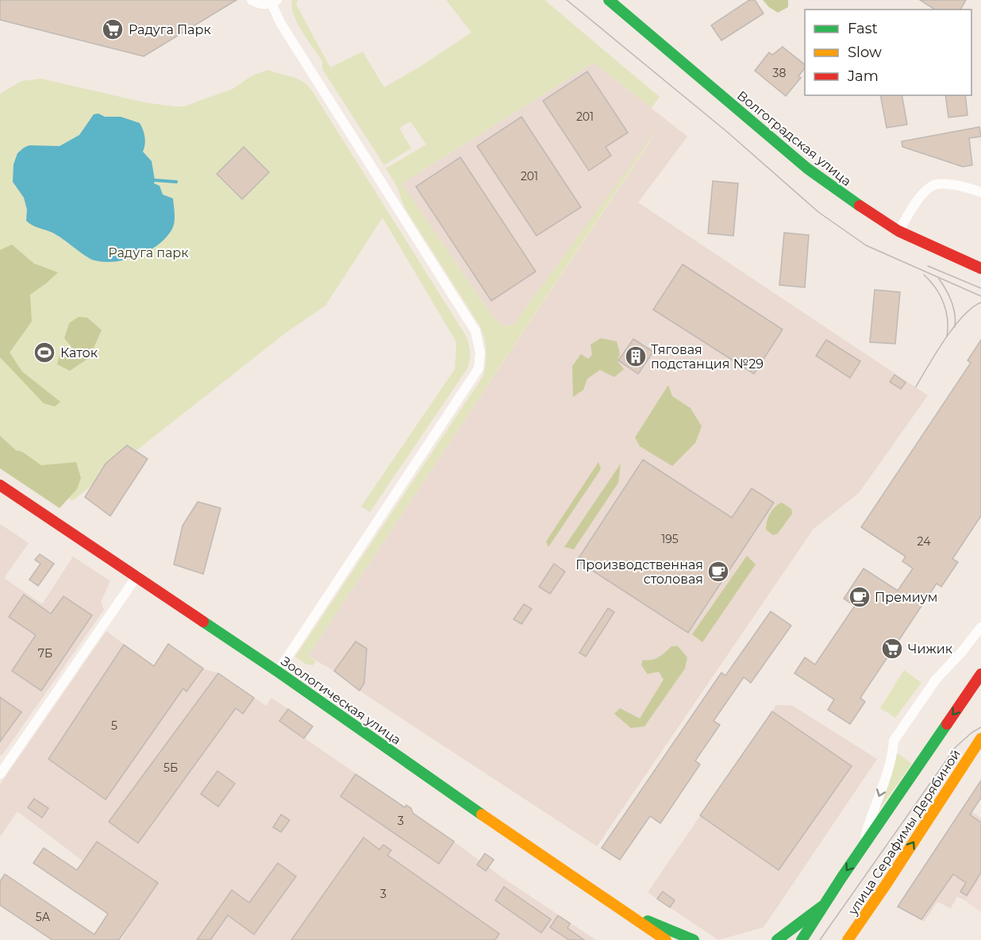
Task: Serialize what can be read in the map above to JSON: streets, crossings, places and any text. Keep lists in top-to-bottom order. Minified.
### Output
{"streets":{"street":["Волгоградская улица","Зоологическая улица","улица Серафимы Дерябиной"]},"parks":["Радуга парк"],"places":{"supermarket":["Радуга Парк","Чижик"],"sports":["Каток"],"building":["Тяговая подстанция №29"],"cafe":["Производственная столовая","Премиум"]},"house_numbers":["38","201","201","195","24","7Б","5","5Б","3","3","5А"],"legend":["Fast","Slow","Jam"]}
